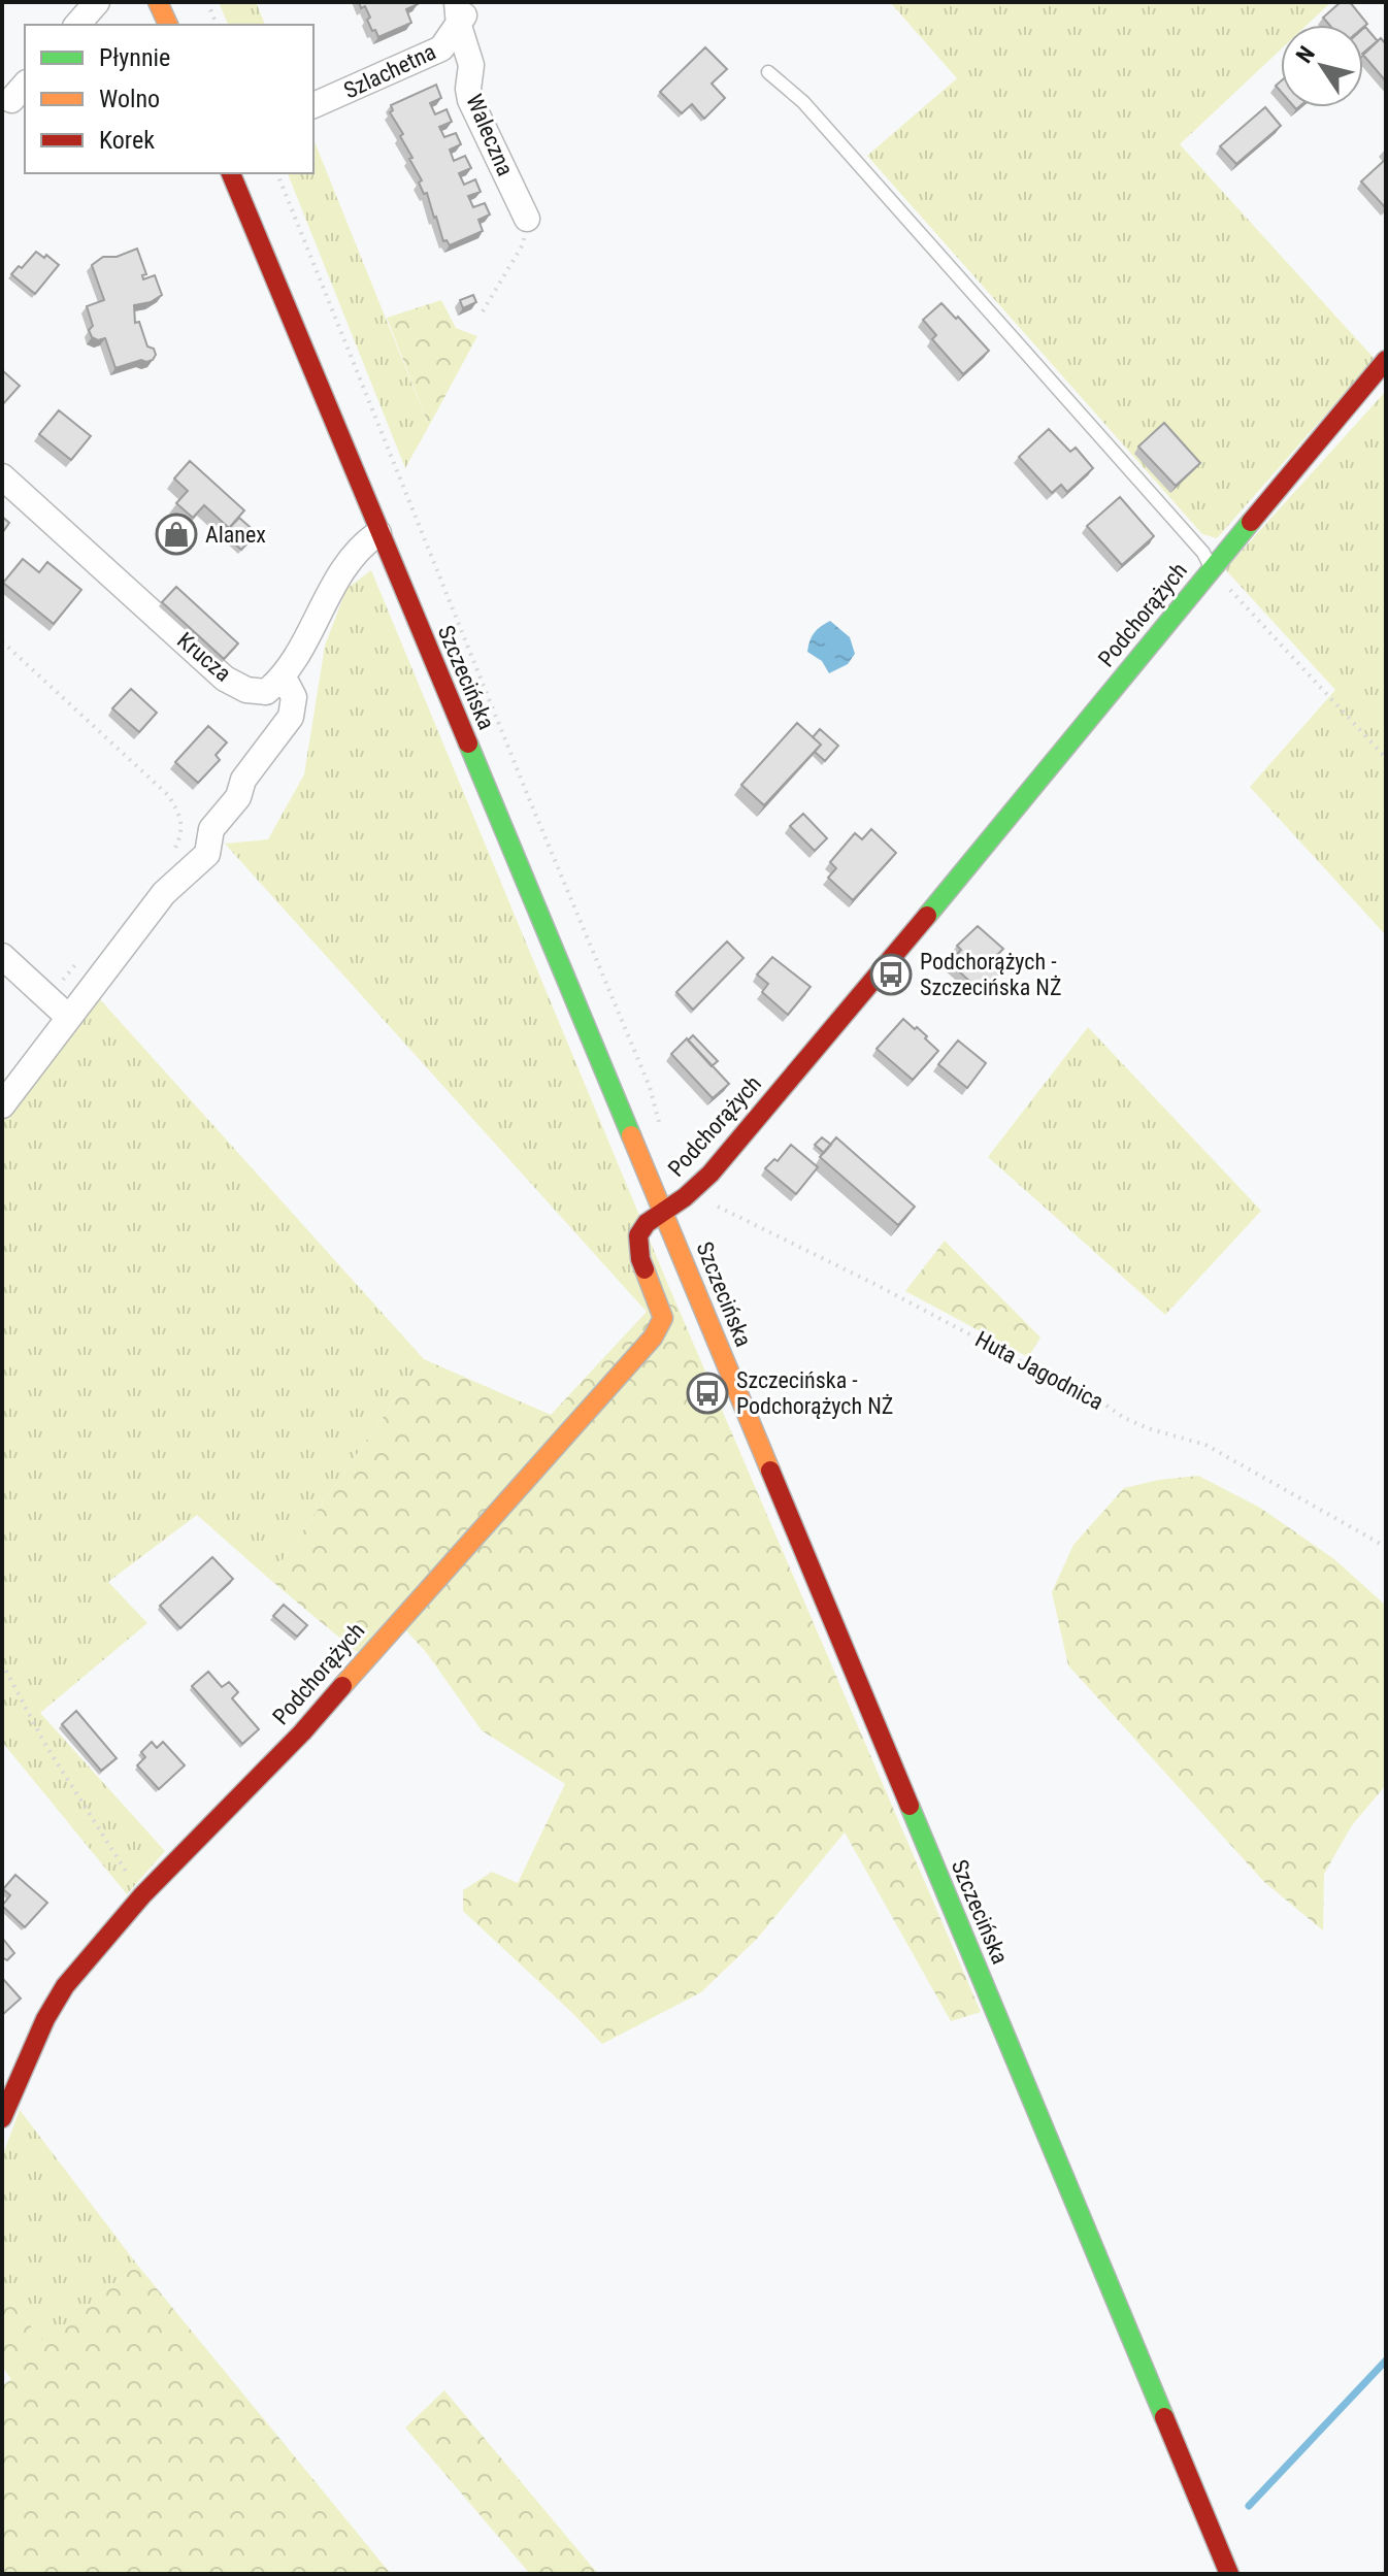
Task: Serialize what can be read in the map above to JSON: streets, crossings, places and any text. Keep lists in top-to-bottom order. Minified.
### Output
{"streets":{"main road":["Podchorążych","Szczecińska"],"street":["Szlachetna","Waleczna","Krucza"],"path":["Huta Jagodnica"]},"crossings":[["Szlachetna","Waleczna"],["Podchorążych","Szczecińska"],["Podchorążych","Huta Jagodnica"]],"places":{"shop":["Alanex"],"bus stop":["Podchorążych - Szczecińska NŻ","Szczecińska - Podchorążych NŻ"]},"legend":["Płynnie","Wolno","Korek"],"north":"top left"}
